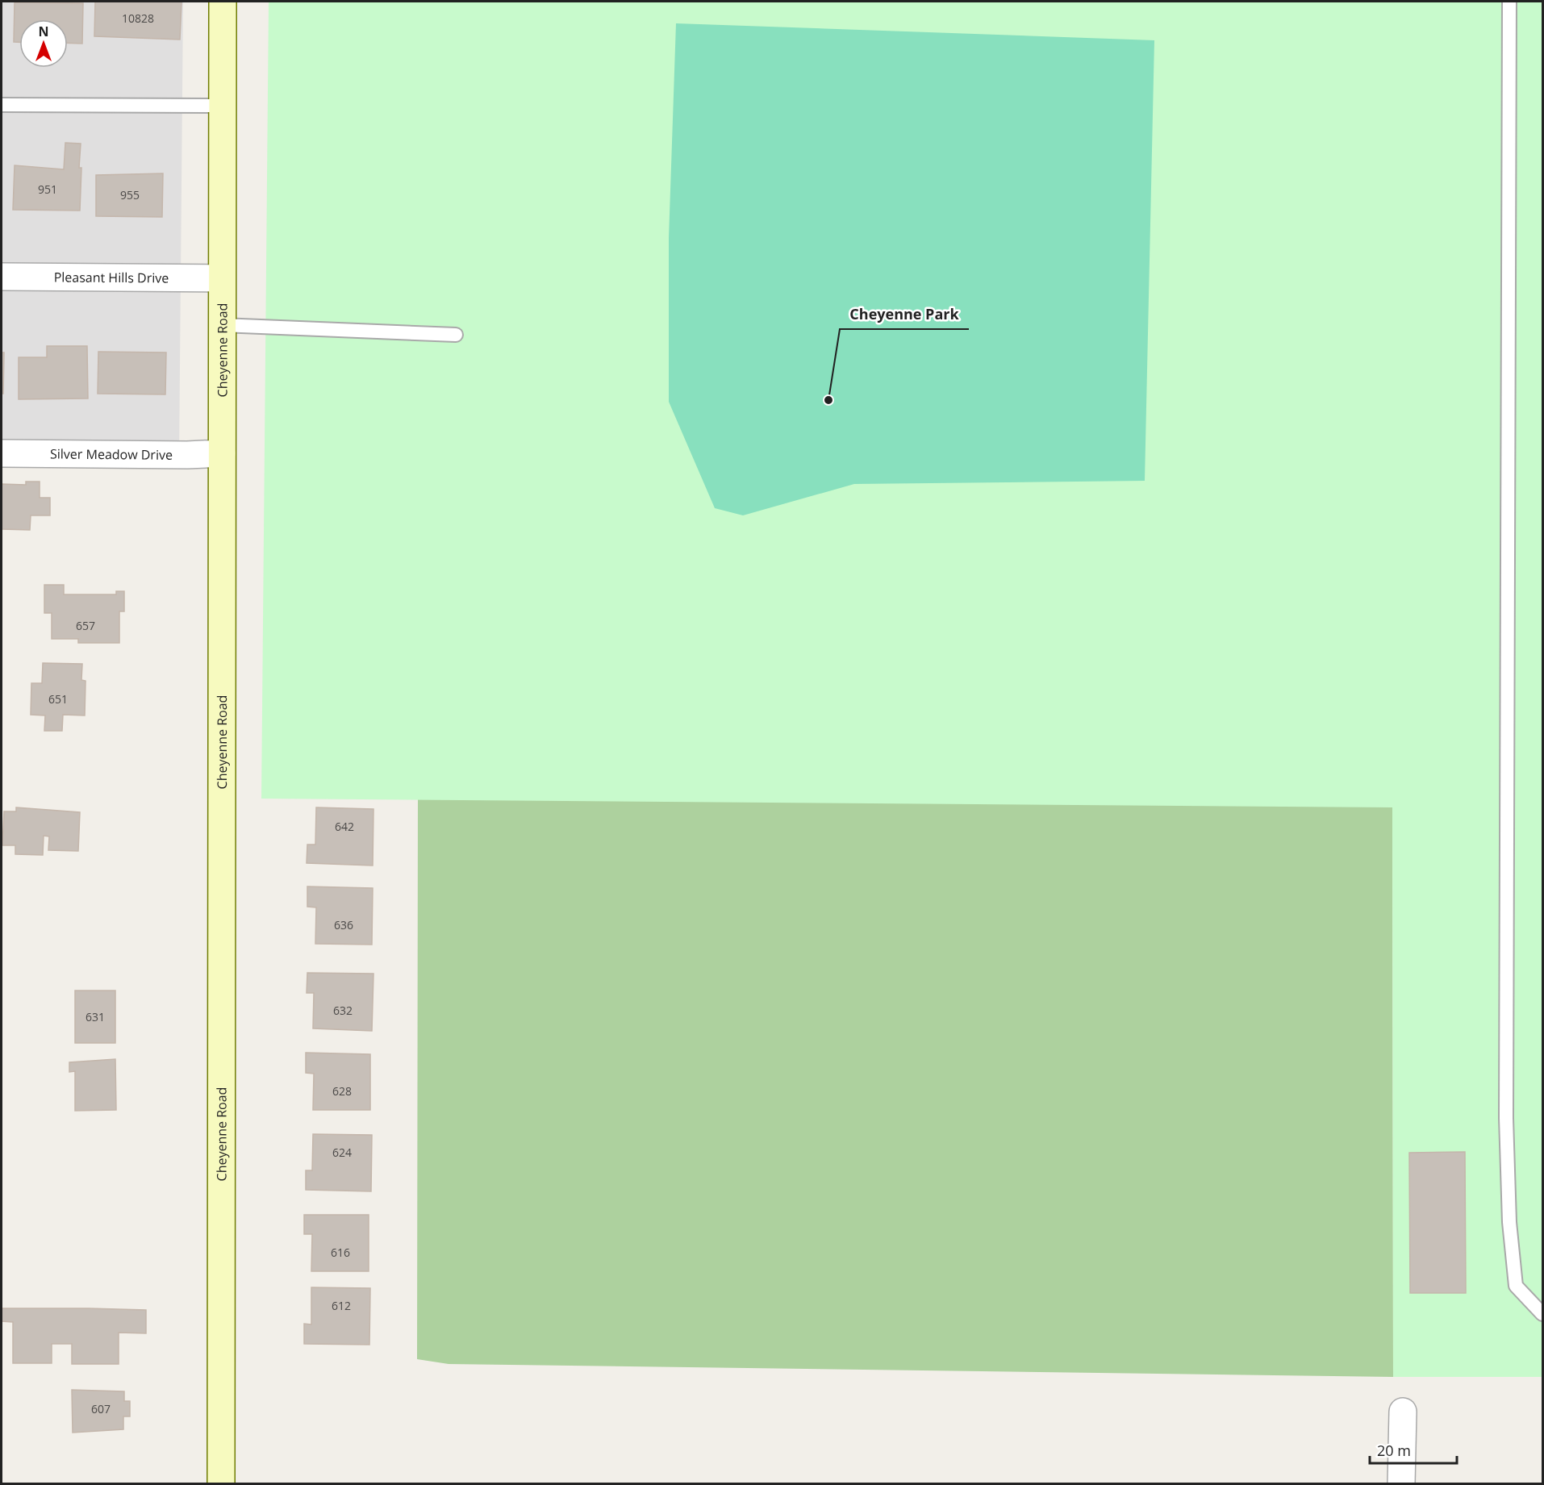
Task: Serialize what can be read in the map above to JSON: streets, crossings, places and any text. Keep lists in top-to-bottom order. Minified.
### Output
{"streets":{"street":["Pleasant Hills Drive","Cheyenne Road","Silver Meadow Drive"]},"crossings":[["Pleasant Hills Drive","Cheyenne Road"],["Cheyenne Road","Silver Meadow Drive"]],"places":["Cheyenne Park"],"house_numbers":["10828","951","955","657","651","642","636","632","631","628","624","616","612","607"],"scale_bar":"20 m","north":"top"}
